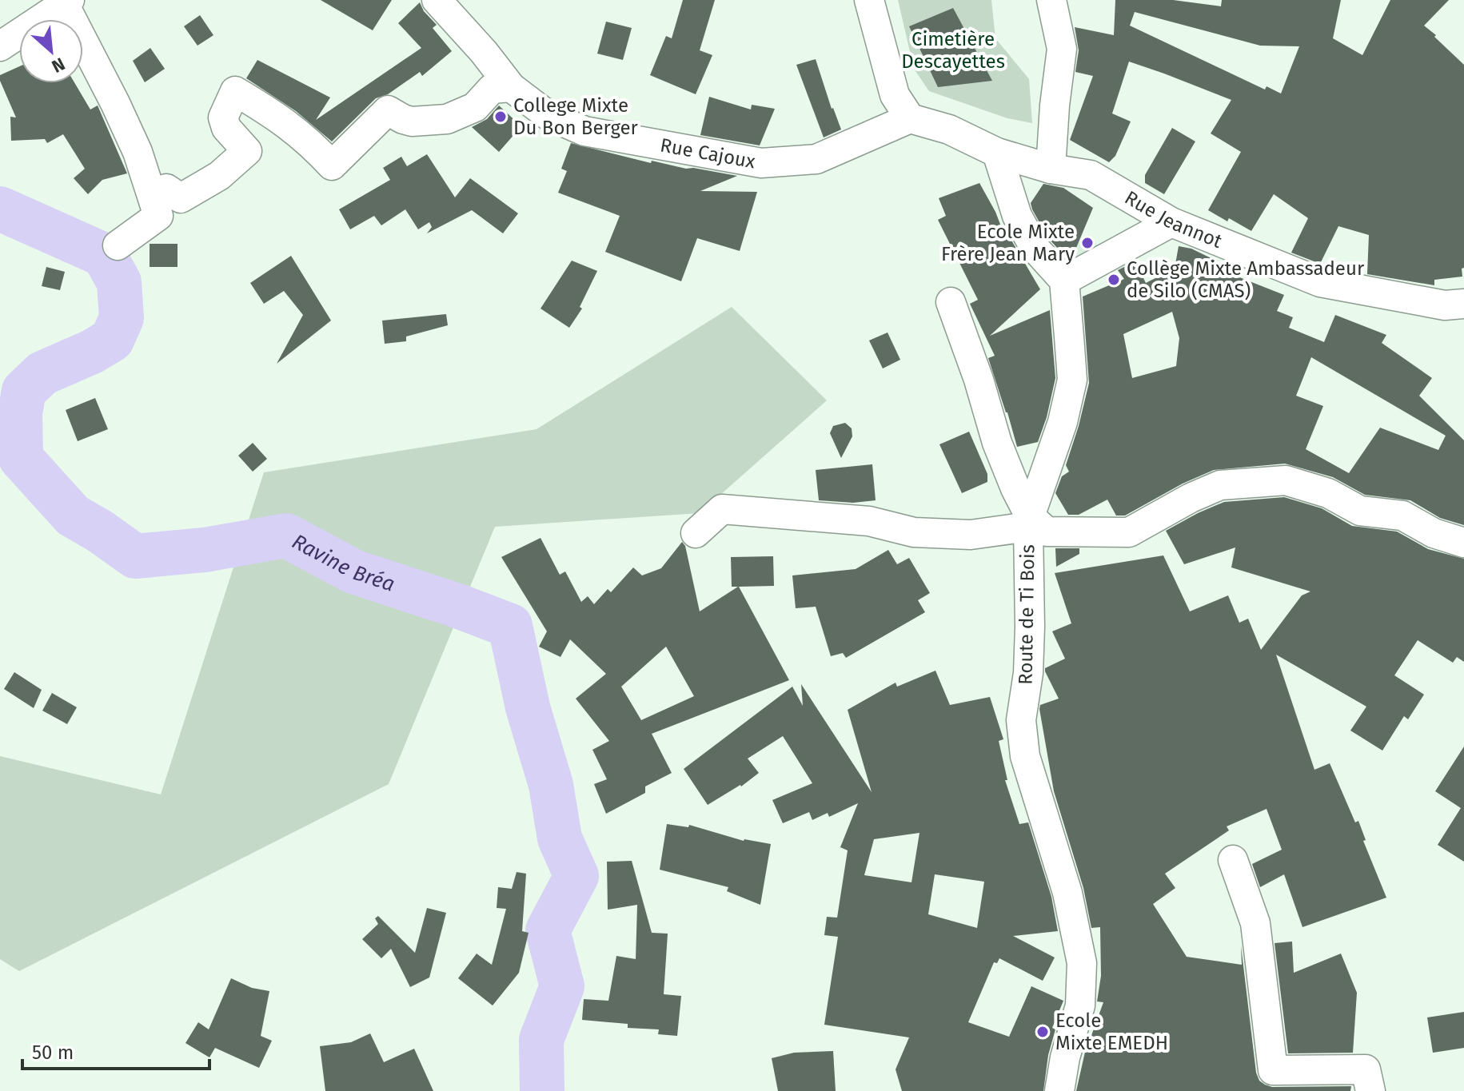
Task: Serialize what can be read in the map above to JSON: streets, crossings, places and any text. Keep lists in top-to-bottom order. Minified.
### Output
{"streets":{"street":["Rue Cajoux","Rue Jeannot","Route de Ti Bois"]},"crossings":[["Rue Cajoux","Rue Jeannot"]],"water":["Ravine Bréa"],"parks":["Cimetière Descayettes"],"places":["College Mixte Du Bon Berger","Ecole Mixte Frère Jean Mary","Collège Mixte Ambassadeur de Silo (CMAS)","Ecole Mixte EMEDH"],"scale_bar":"50 m","north":"bottom right"}
